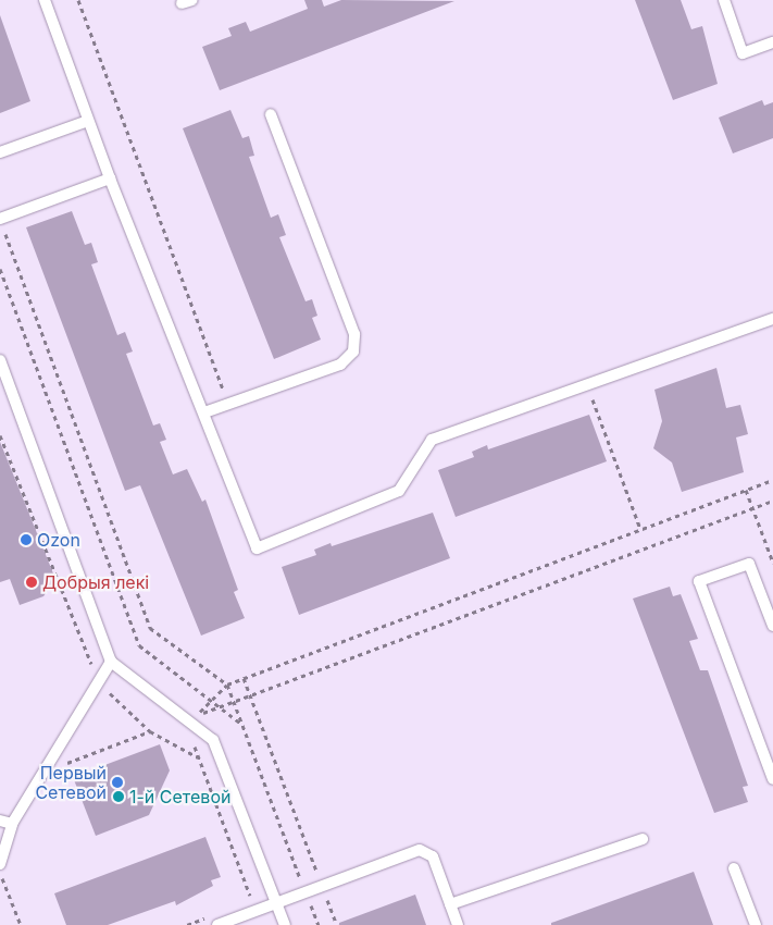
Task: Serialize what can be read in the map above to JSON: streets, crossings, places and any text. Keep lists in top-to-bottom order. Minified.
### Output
{"places":["Ozon","Добрыя лекі","Первый Сетевой","1-й Сетевой"]}
